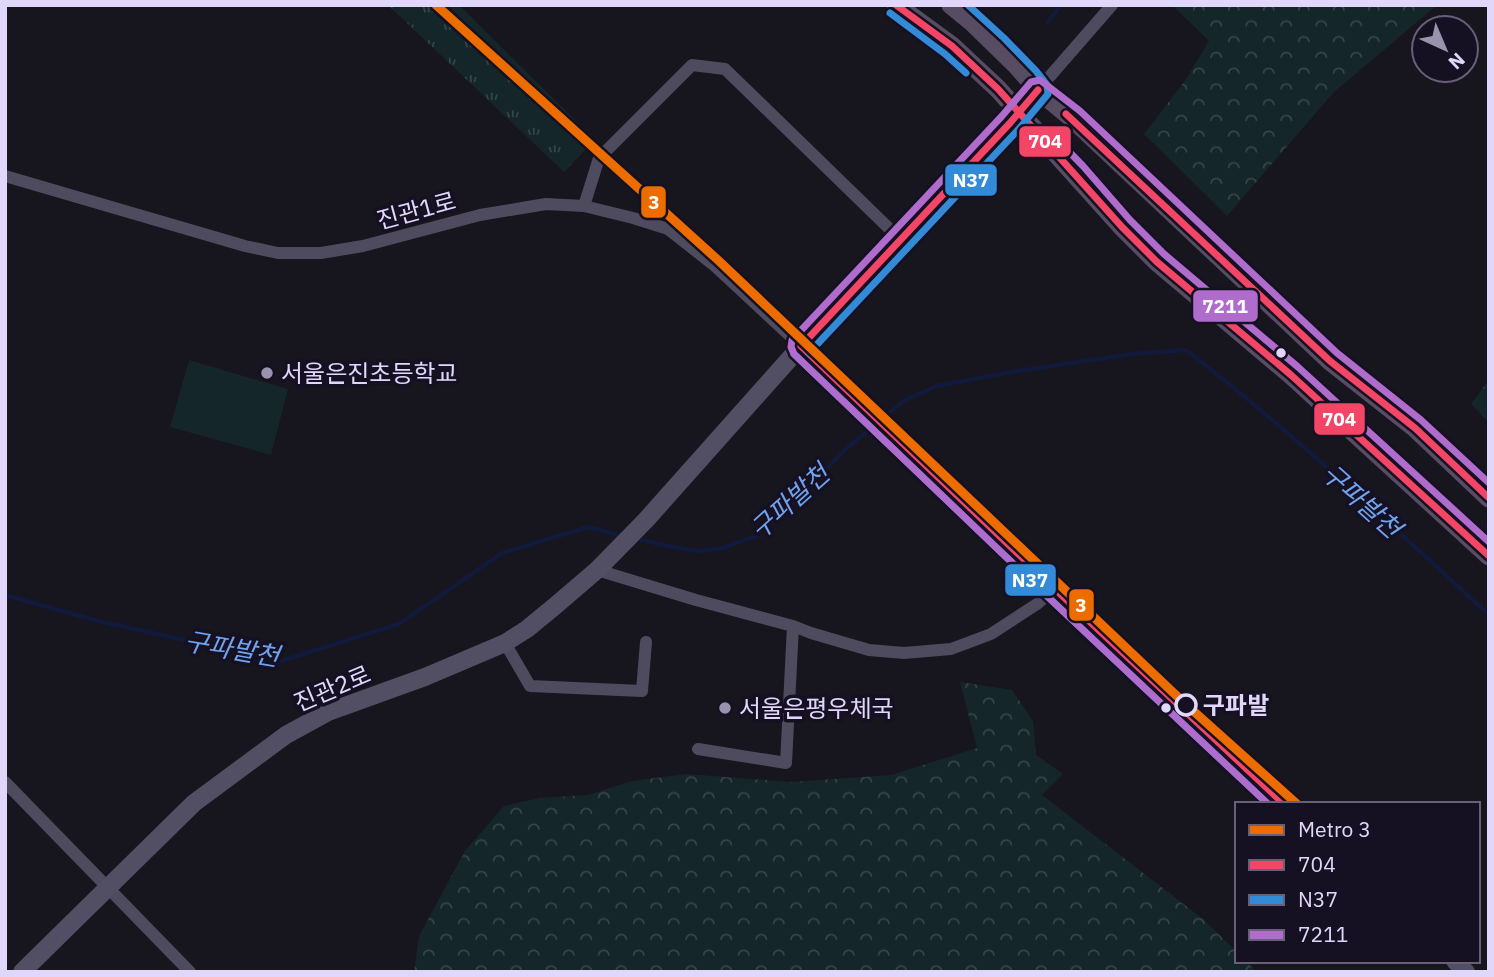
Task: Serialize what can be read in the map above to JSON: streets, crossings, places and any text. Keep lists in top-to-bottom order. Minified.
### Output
{"streets":{"street":["진관1로","진관2로"]},"crossings":[["진관1로","진관2로"]],"water":["구파발천"],"places":["서울은진초등학교","구파발","서울은평우체국"],"lines":["metro line 3","transit line 704","transit line N37","transit line 7211"],"legend":["Metro 3","704","N37","7211"],"north":"bottom right"}
